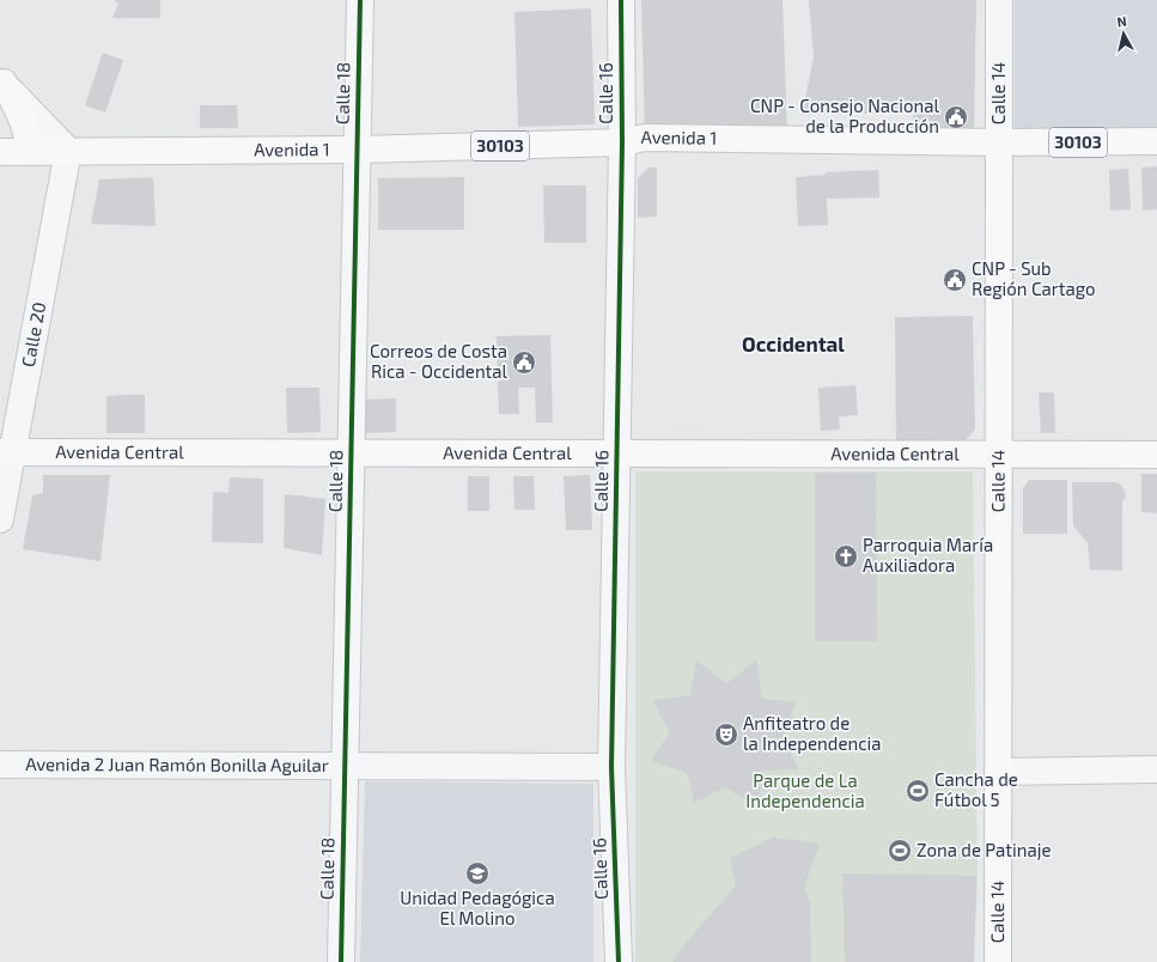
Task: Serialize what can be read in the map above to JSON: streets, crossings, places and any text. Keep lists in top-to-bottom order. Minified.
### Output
{"streets":{"main road":["Calle 14","Avenida 1","30103","Avenida Central"],"street":["Calle 18","Calle 16","Calle 20","Avenida 2 Juan Ramón Bonilla Aguilar"]},"crossings":[["Calle 18","Avenida 1"],["Calle 18","Avenida Central"],["Calle 18","Avenida 2 Juan Ramón Bonilla Aguilar"],["Calle 16","Avenida 1"],["Calle 16","Avenida Central"],["Calle 16","Avenida 2 Juan Ramón Bonilla Aguilar"],["Calle 14","Avenida 1"],["Calle 14","Avenida Central"],["Avenida 1","Calle 20"],["Calle 20","Avenida Central"]],"districts":["Occidental"],"parks":["Parque de La Independencia"],"places":{"public building":["CNP - Consejo Nacional de la Producción","CNP - Sub Región Cartago","Correos de Costa Rica - Occidental"],"church":["Parroquia María Auxiliadora"],"theatre":["Anfiteatro de la Independencia"],"sports":["Cancha de Fútbol 5","Zona de Patinaje"],"school or university":["Unidad Pedagógica El Molino"]},"north":"top"}
